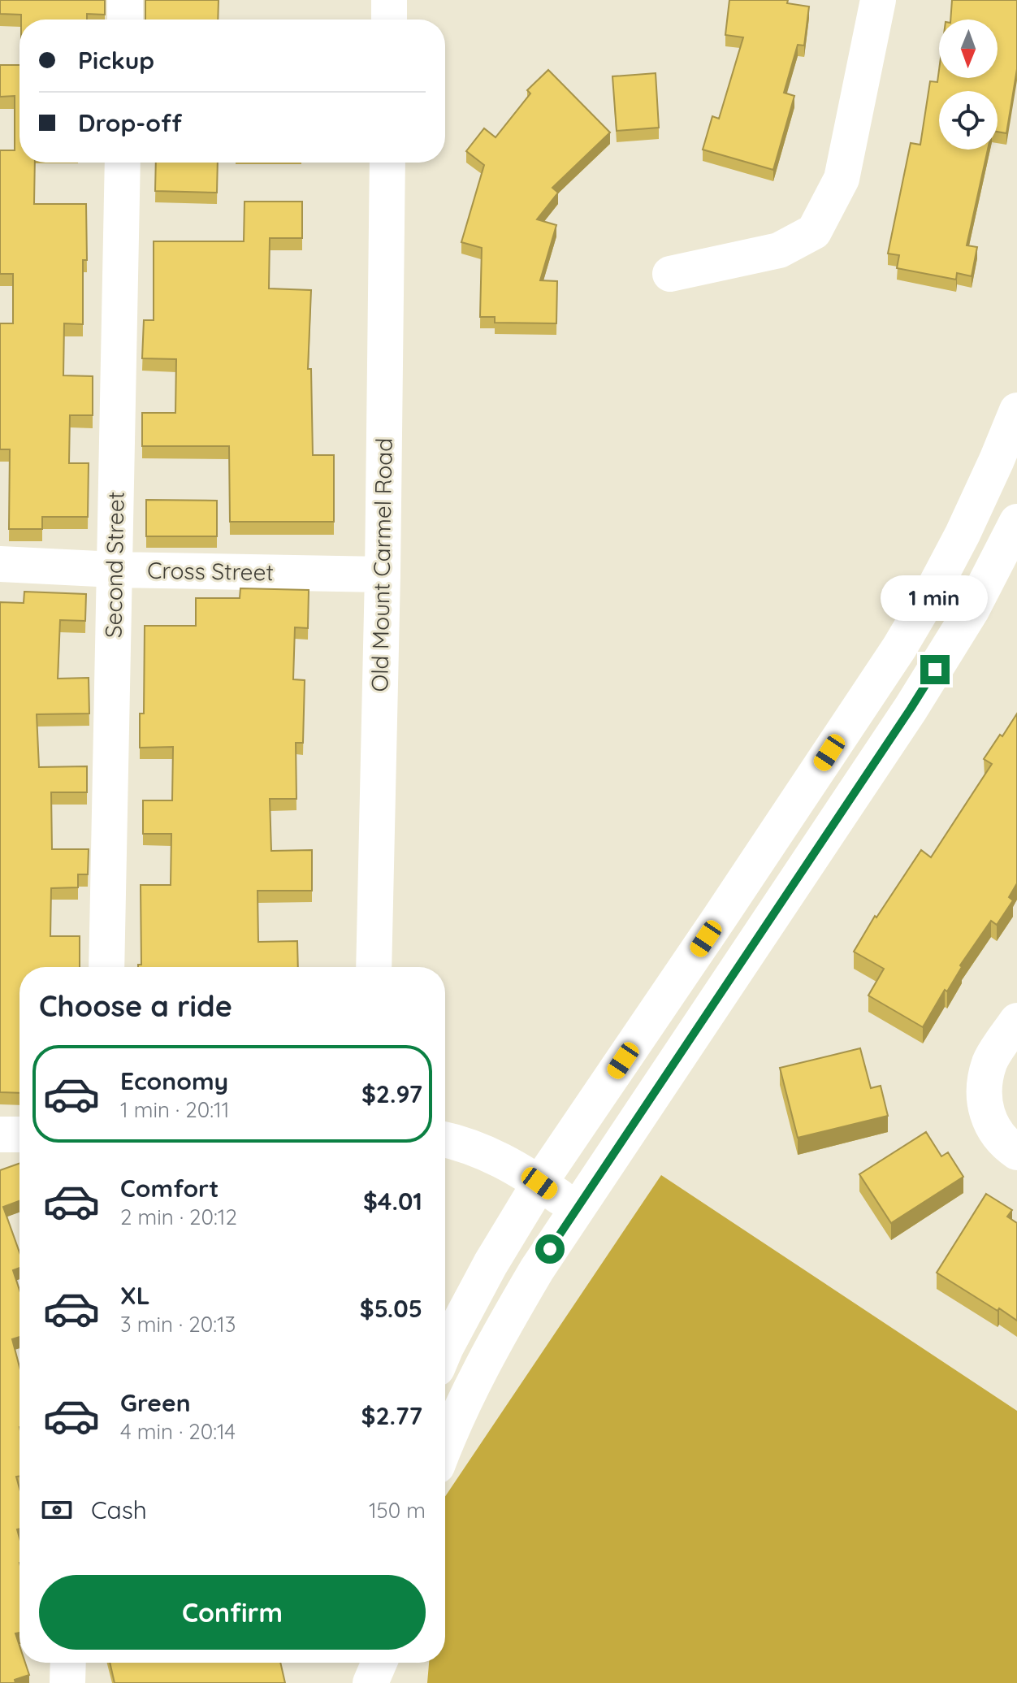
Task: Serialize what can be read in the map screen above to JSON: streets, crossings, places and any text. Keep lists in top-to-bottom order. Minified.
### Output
{"streets":{"street":["Second Street","Old Mount Carmel Road","Cross Street"]},"crossings":[["Second Street","Cross Street"],["Old Mount Carmel Road","Cross Street"]],"north":"bottom","page":{"banner":["Pickup","Drop-off"],"bubble":"1 min","heading":"Choose a ride","list":[{"name":"Economy","note":"1 min · 20:11","value":"$2.97"},{"name":"Comfort","note":"2 min · 20:12","value":"$4.01"},{"name":"XL","note":"3 min · 20:13","value":"$5.05"},{"name":"Green","note":"4 min · 20:14","value":"$2.77"}],"pay":["Cash","150 m"],"buttons":"Confirm"}}
